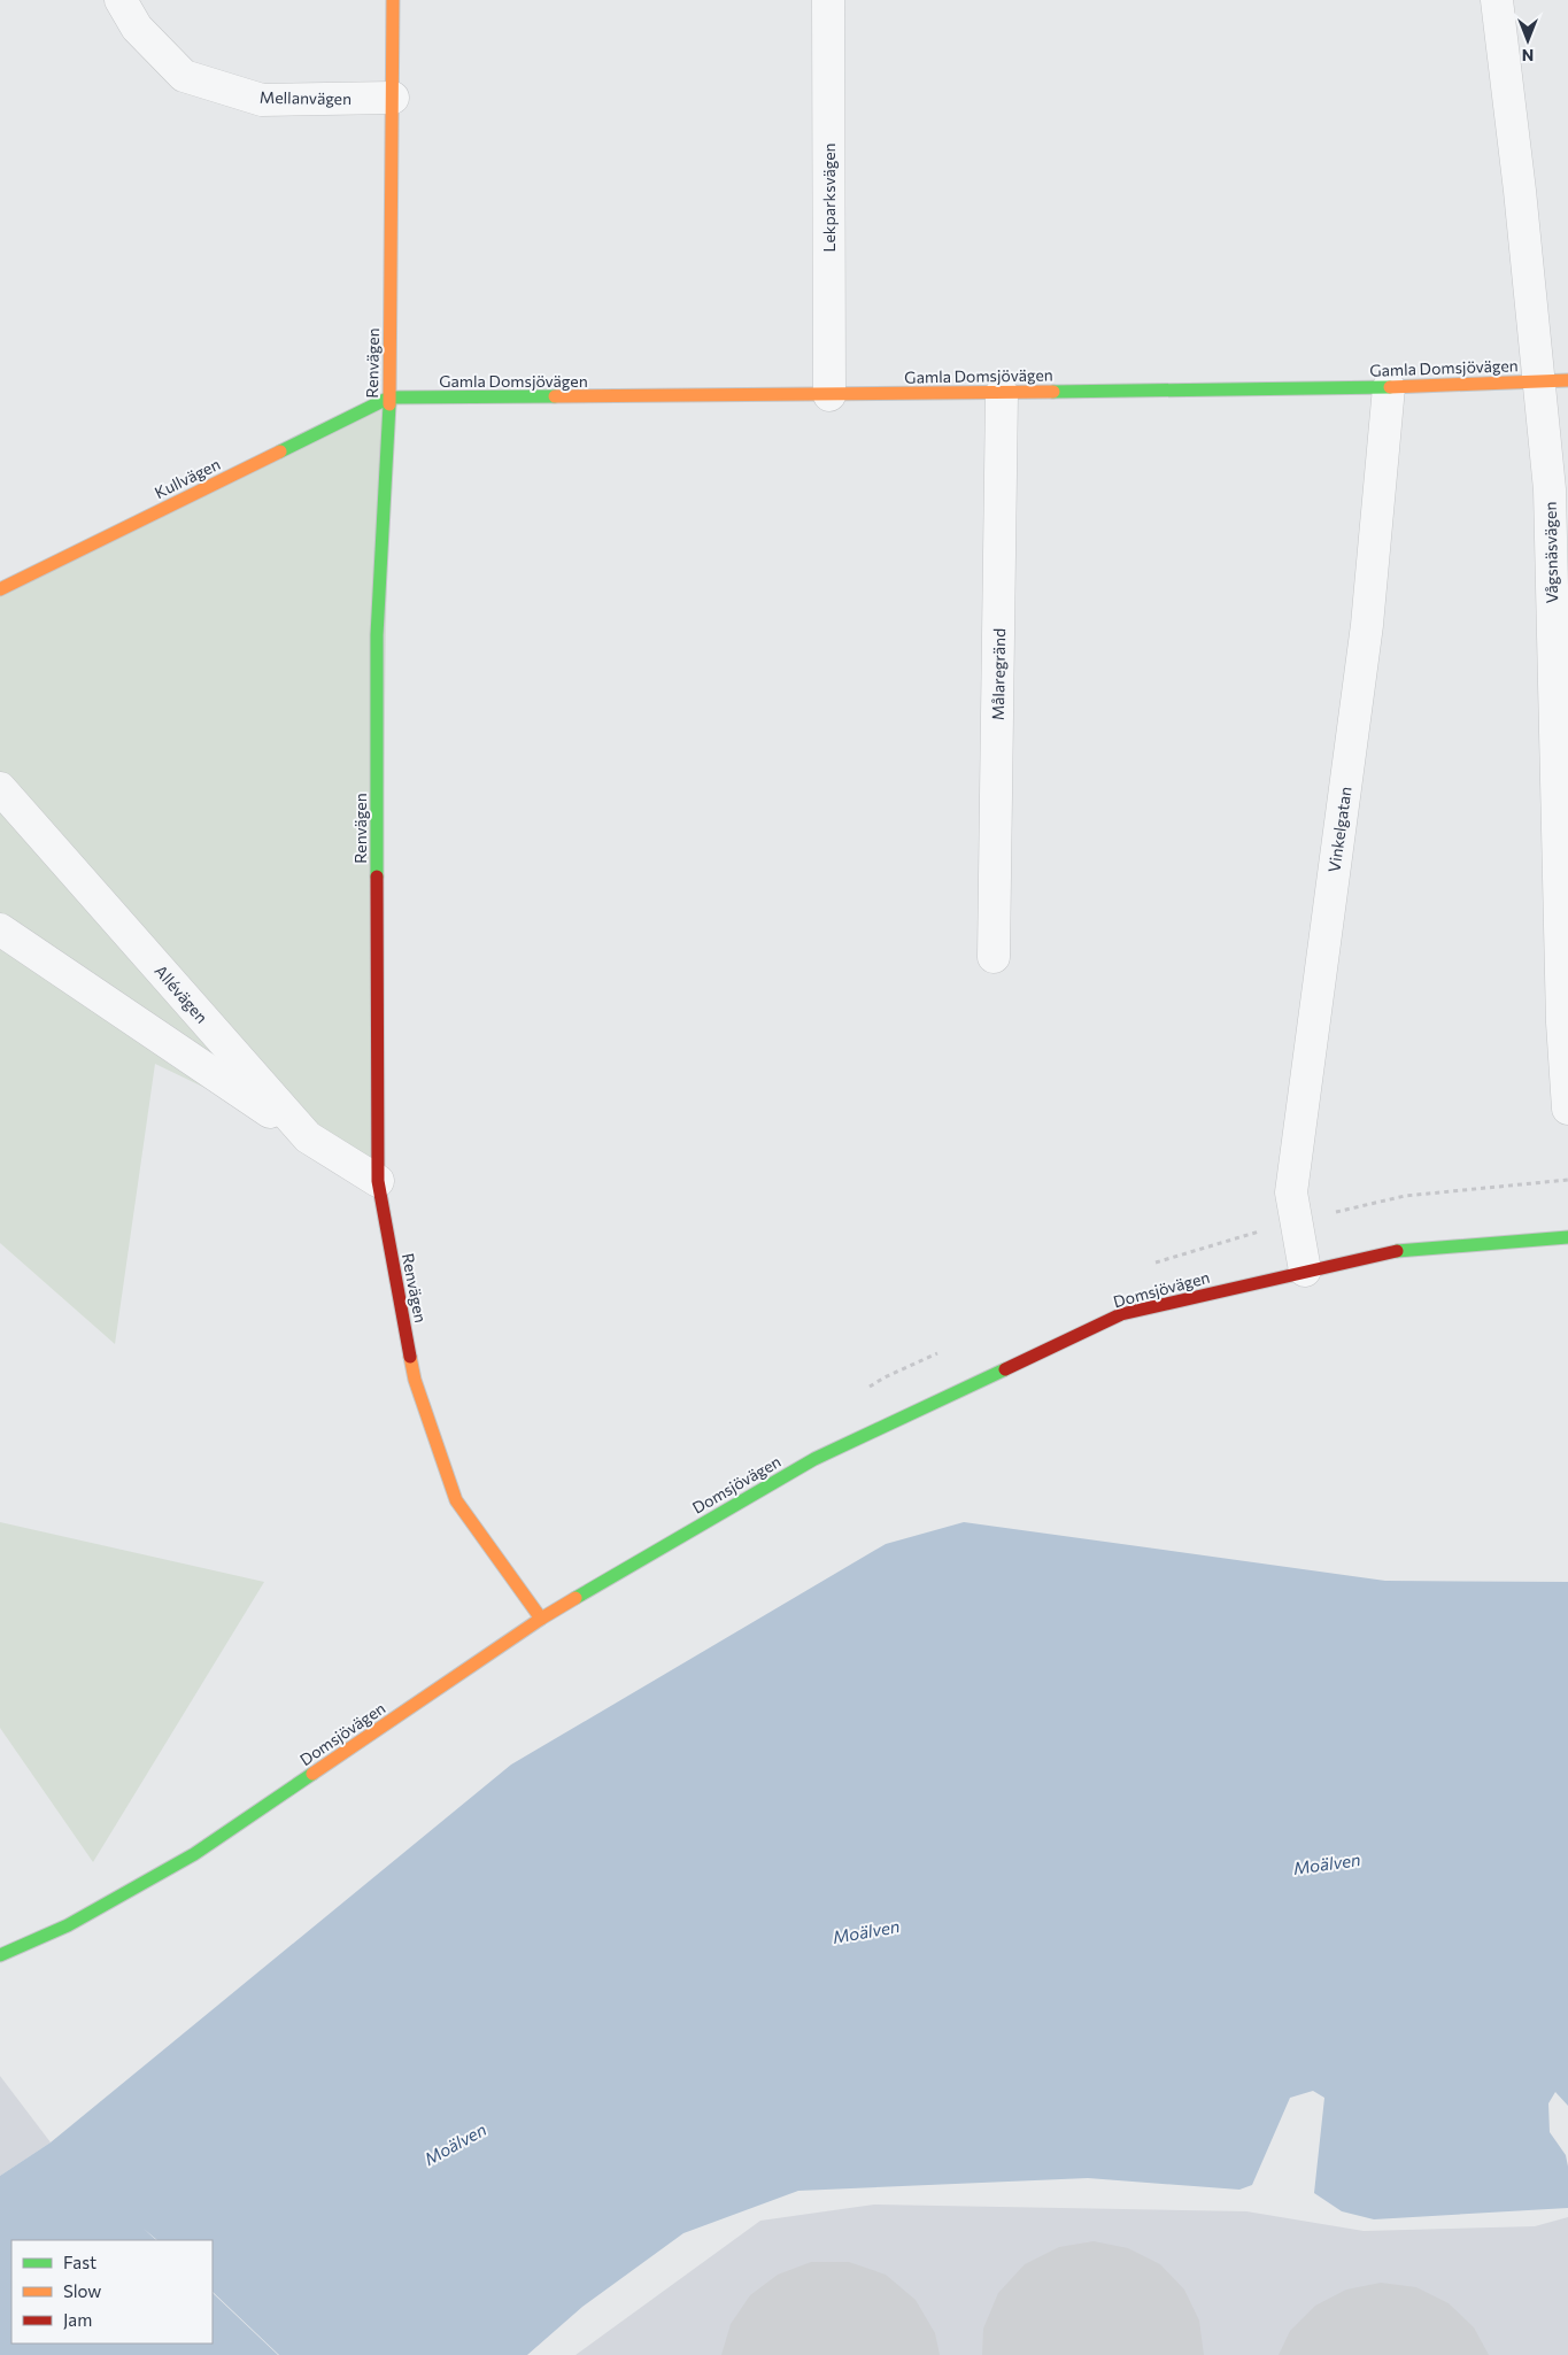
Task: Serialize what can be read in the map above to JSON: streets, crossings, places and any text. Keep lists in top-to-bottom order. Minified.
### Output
{"streets":{"street":["Mellanvägen","Lekparksvägen","Renvägen","Gamla Domsjövägen","Kullvägen","Vågsnäsvägen","Målaregränd","Vinkelgatan","Allévägen","Domsjövägen"]},"crossings":[["Mellanvägen","Renvägen"],["Lekparksvägen","Gamla Domsjövägen"],["Renvägen","Gamla Domsjövägen"],["Renvägen","Kullvägen"],["Renvägen","Allévägen"],["Renvägen","Domsjövägen"],["Gamla Domsjövägen","Kullvägen"],["Gamla Domsjövägen","Vågsnäsvägen"],["Gamla Domsjövägen","Målaregränd"],["Gamla Domsjövägen","Vinkelgatan"],["Vinkelgatan","Domsjövägen"]],"water":["Moälven"],"legend":["Fast","Slow","Jam"],"north":"bottom"}
